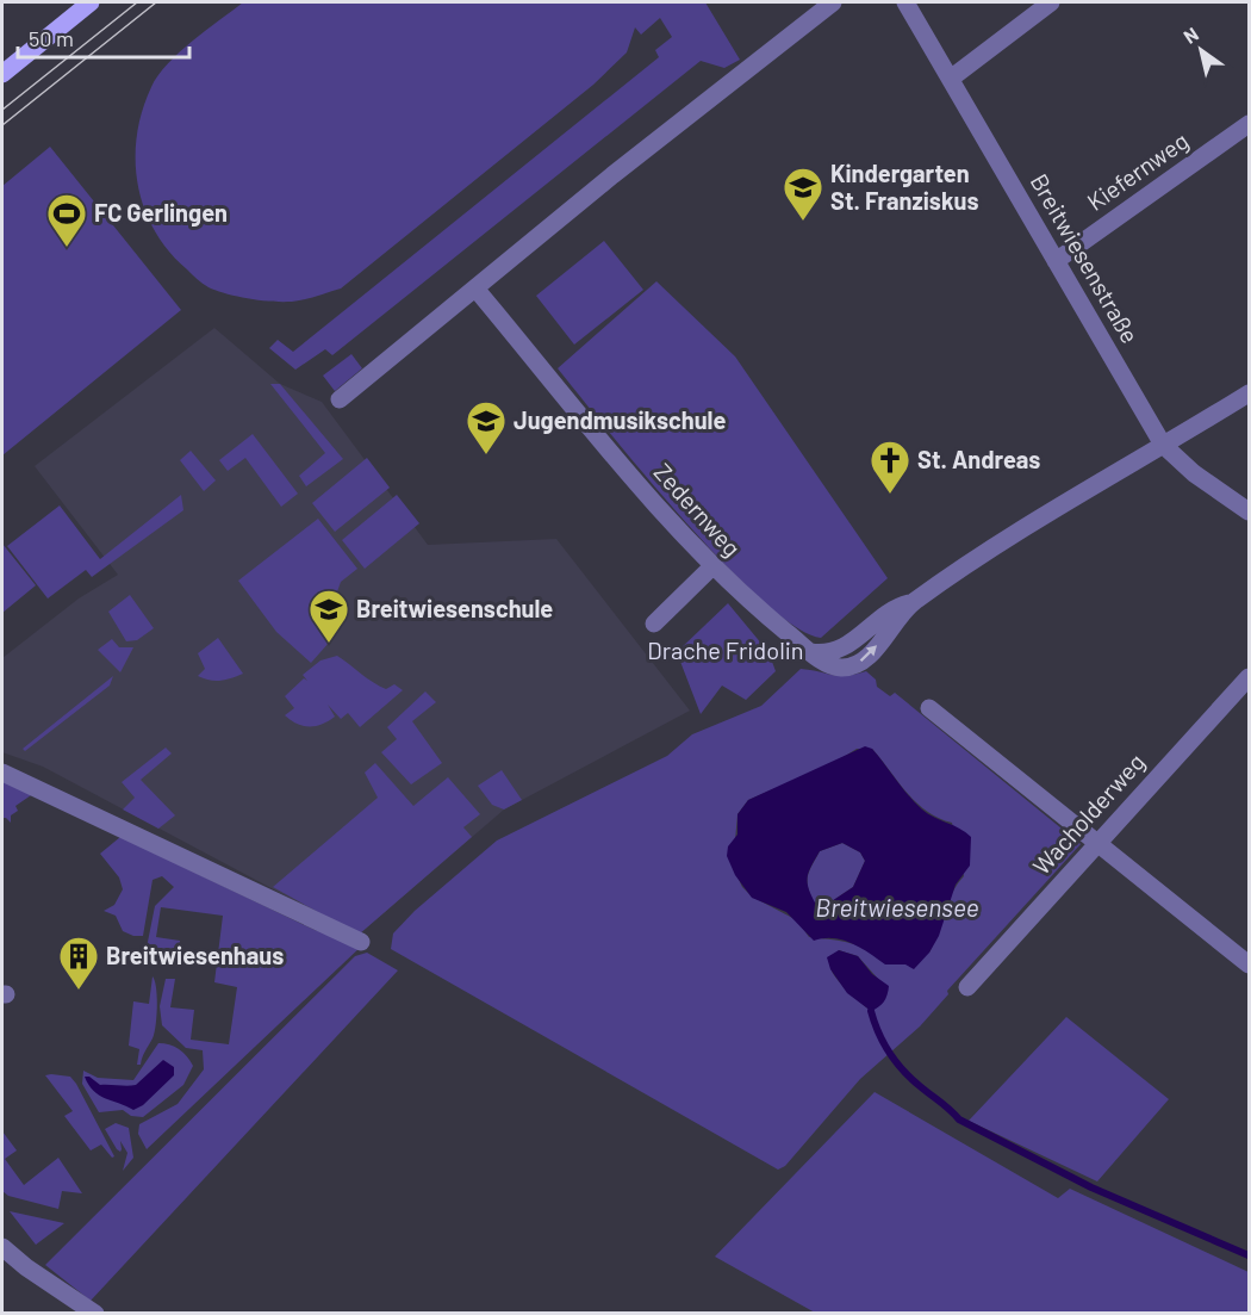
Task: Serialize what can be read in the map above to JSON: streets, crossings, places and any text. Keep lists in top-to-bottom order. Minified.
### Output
{"streets":{"street":["Kiefernweg","Breitwiesenstraße","Zedernweg","Wacholderweg"]},"crossings":[["Kiefernweg","Breitwiesenstraße"],["Breitwiesenstraße","Zedernweg"]],"water":["Breitwiesensee"],"parks":["Drache Fridolin"],"places":{"school or university":["Kindergarten St. Franziskus","Jugendmusikschule","Breitwiesenschule"],"sports":["FC Gerlingen"],"church":["St. Andreas"],"building":["Breitwiesenhaus"]},"scale_bar":"50 m","north":"top left"}
